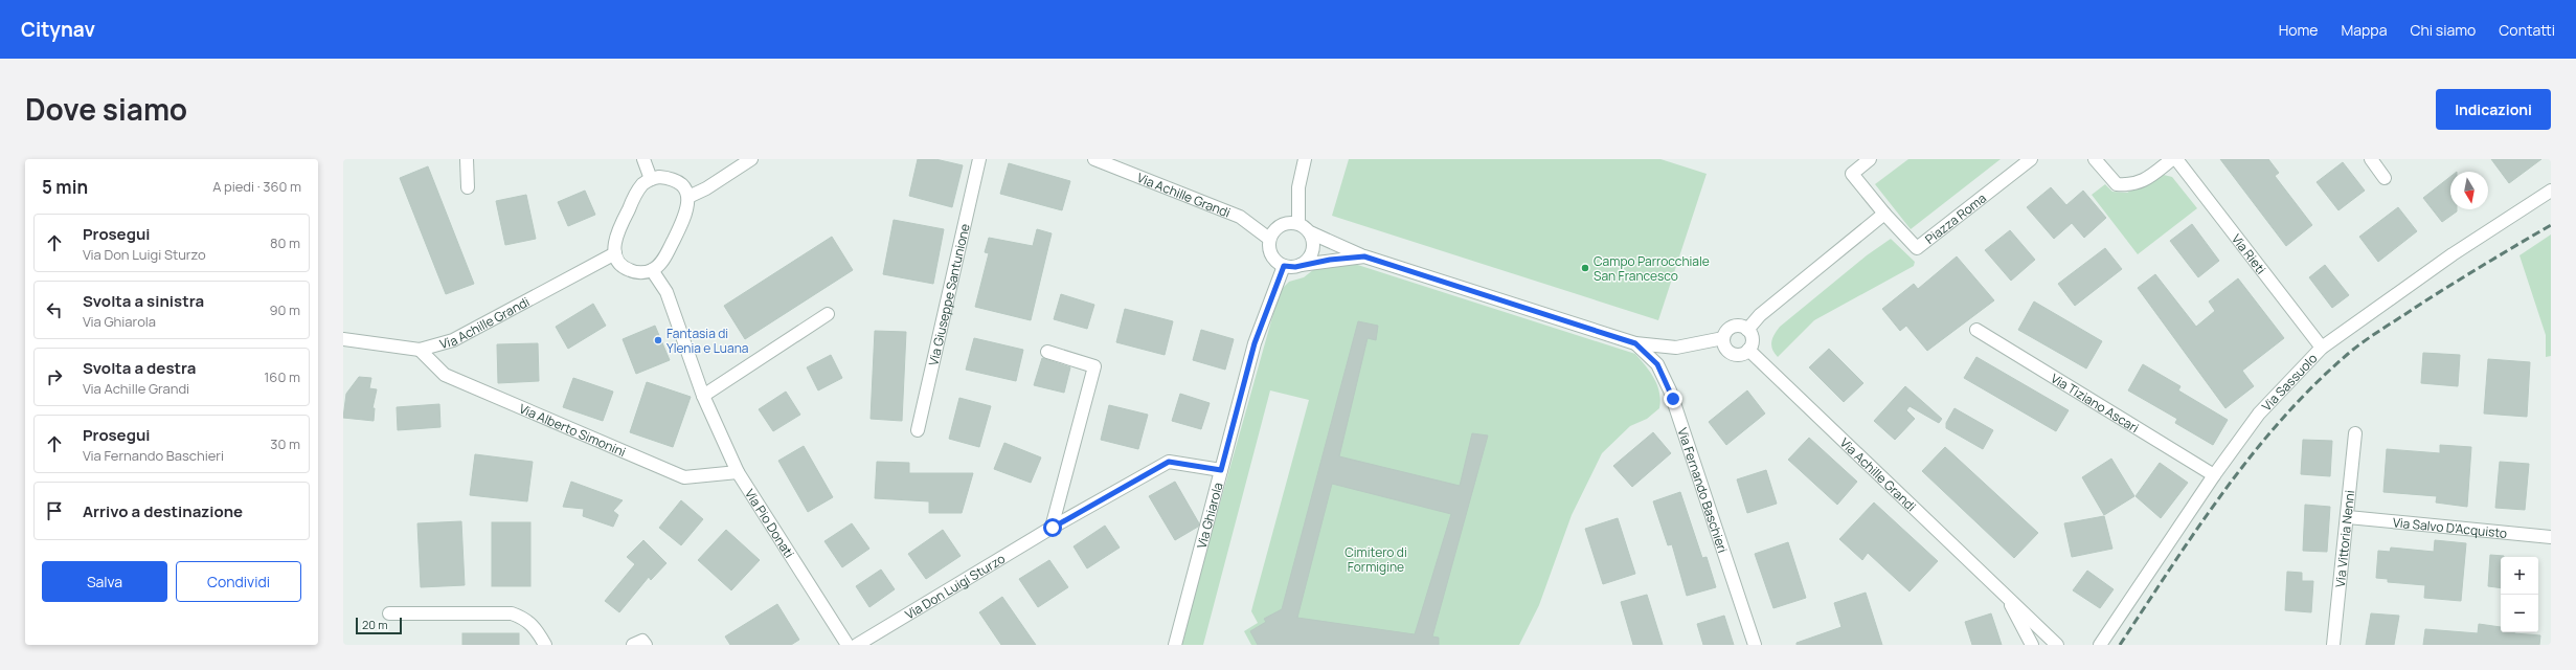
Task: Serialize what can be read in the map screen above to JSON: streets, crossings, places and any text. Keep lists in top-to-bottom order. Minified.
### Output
{"streets":{"street":["Via Achille Grandi","Piazza Roma","Via Rieti","Via Giuseppe Santunione","Via Sassuolo","Via Tiziano Ascari","Via Alberto Simonini","Via Fernando Baschieri","Via Ghiarola","Via Pio Donati","Via Salvo D'Acquisto","Via Vittoria Nenni","Via Don Luigi Sturzo"]},"crossings":[["Via Achille Grandi","Via Alberto Simonini"],["Via Achille Grandi","Via Ghiarola"],["Via Achille Grandi","Via Pio Donati"],["Via Rieti","Via Sassuolo"],["Via Sassuolo","Via Tiziano Ascari"],["Via Alberto Simonini","Via Pio Donati"],["Via Ghiarola","Via Don Luigi Sturzo"],["Via Salvo D'Acquisto","Via Vittoria Nenni"]],"parks":["Cimitero di Formigine"],"places":["Campo Parrocchiale San Francesco","Fantasia di Ylenia e Luana"],"scale_bar":"20 m","north":"bottom","page":{"header":"Citynav","nav":["Home","Mappa","Chi siamo","Contatti"],"title":"Dove siamo","buttons":["Indicazioni",["Salva","Condividi"]],"heading":["5 min","A piedi · 360 m"],"list":[["Prosegui","Via Don Luigi Sturzo","80 m"],["Svolta a sinistra","Via Ghiarola","90 m"],["Svolta a destra","Via Achille Grandi","160 m"],["Prosegui","Via Fernando Baschieri","30 m"],"Arrivo a destinazione"],"map_buttons":["+","−"],"scale":"20 m"}}
